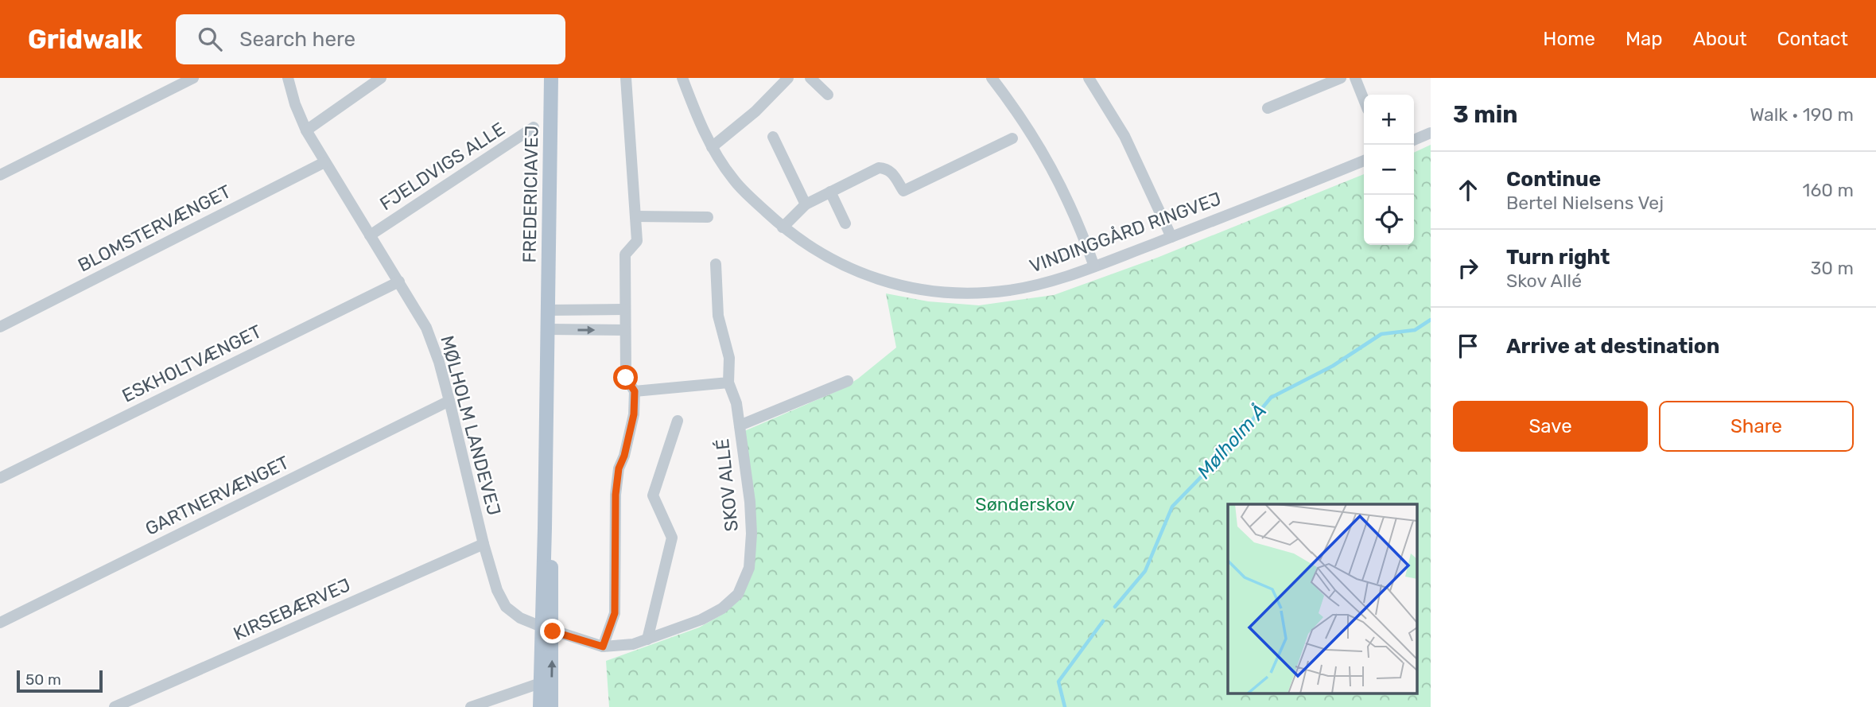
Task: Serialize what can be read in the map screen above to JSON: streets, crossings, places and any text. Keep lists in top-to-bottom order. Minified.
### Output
{"streets":{"main road":["FREDERICIAVEJ"],"street":["FJELDVIGS ALLE","BLOMSTERVÆNGET","VINDINGGÅRD RINGVEJ","ESKHOLTVÆNGET","MØLHOLM LANDEVEJ","SKOV ALLÉ","GARTNERVÆNGET","KIRSEBÆRVEJ"]},"crossings":[["FJELDVIGS ALLE","MØLHOLM LANDEVEJ"],["FREDERICIAVEJ","MØLHOLM LANDEVEJ"],["FREDERICIAVEJ","SKOV ALLÉ"],["BLOMSTERVÆNGET","MØLHOLM LANDEVEJ"],["ESKHOLTVÆNGET","MØLHOLM LANDEVEJ"],["MØLHOLM LANDEVEJ","SKOV ALLÉ"],["MØLHOLM LANDEVEJ","GARTNERVÆNGET"],["MØLHOLM LANDEVEJ","KIRSEBÆRVEJ"]],"water":["Mølholm Å"],"parks":["Sønderskov"],"scale_bar":"50 m","page":{"header":"Gridwalk","search":"Search here","nav":["Home","Map","About","Contact"],"heading":["3 min","Walk · 190 m"],"map_buttons":["+","−"],"list":[["Continue","Bertel Nielsens Vej","160 m"],["Turn right","Skov Allé","30 m"],"Arrive at destination"],"buttons":["Save","Share"],"scale":"50 m"}}
